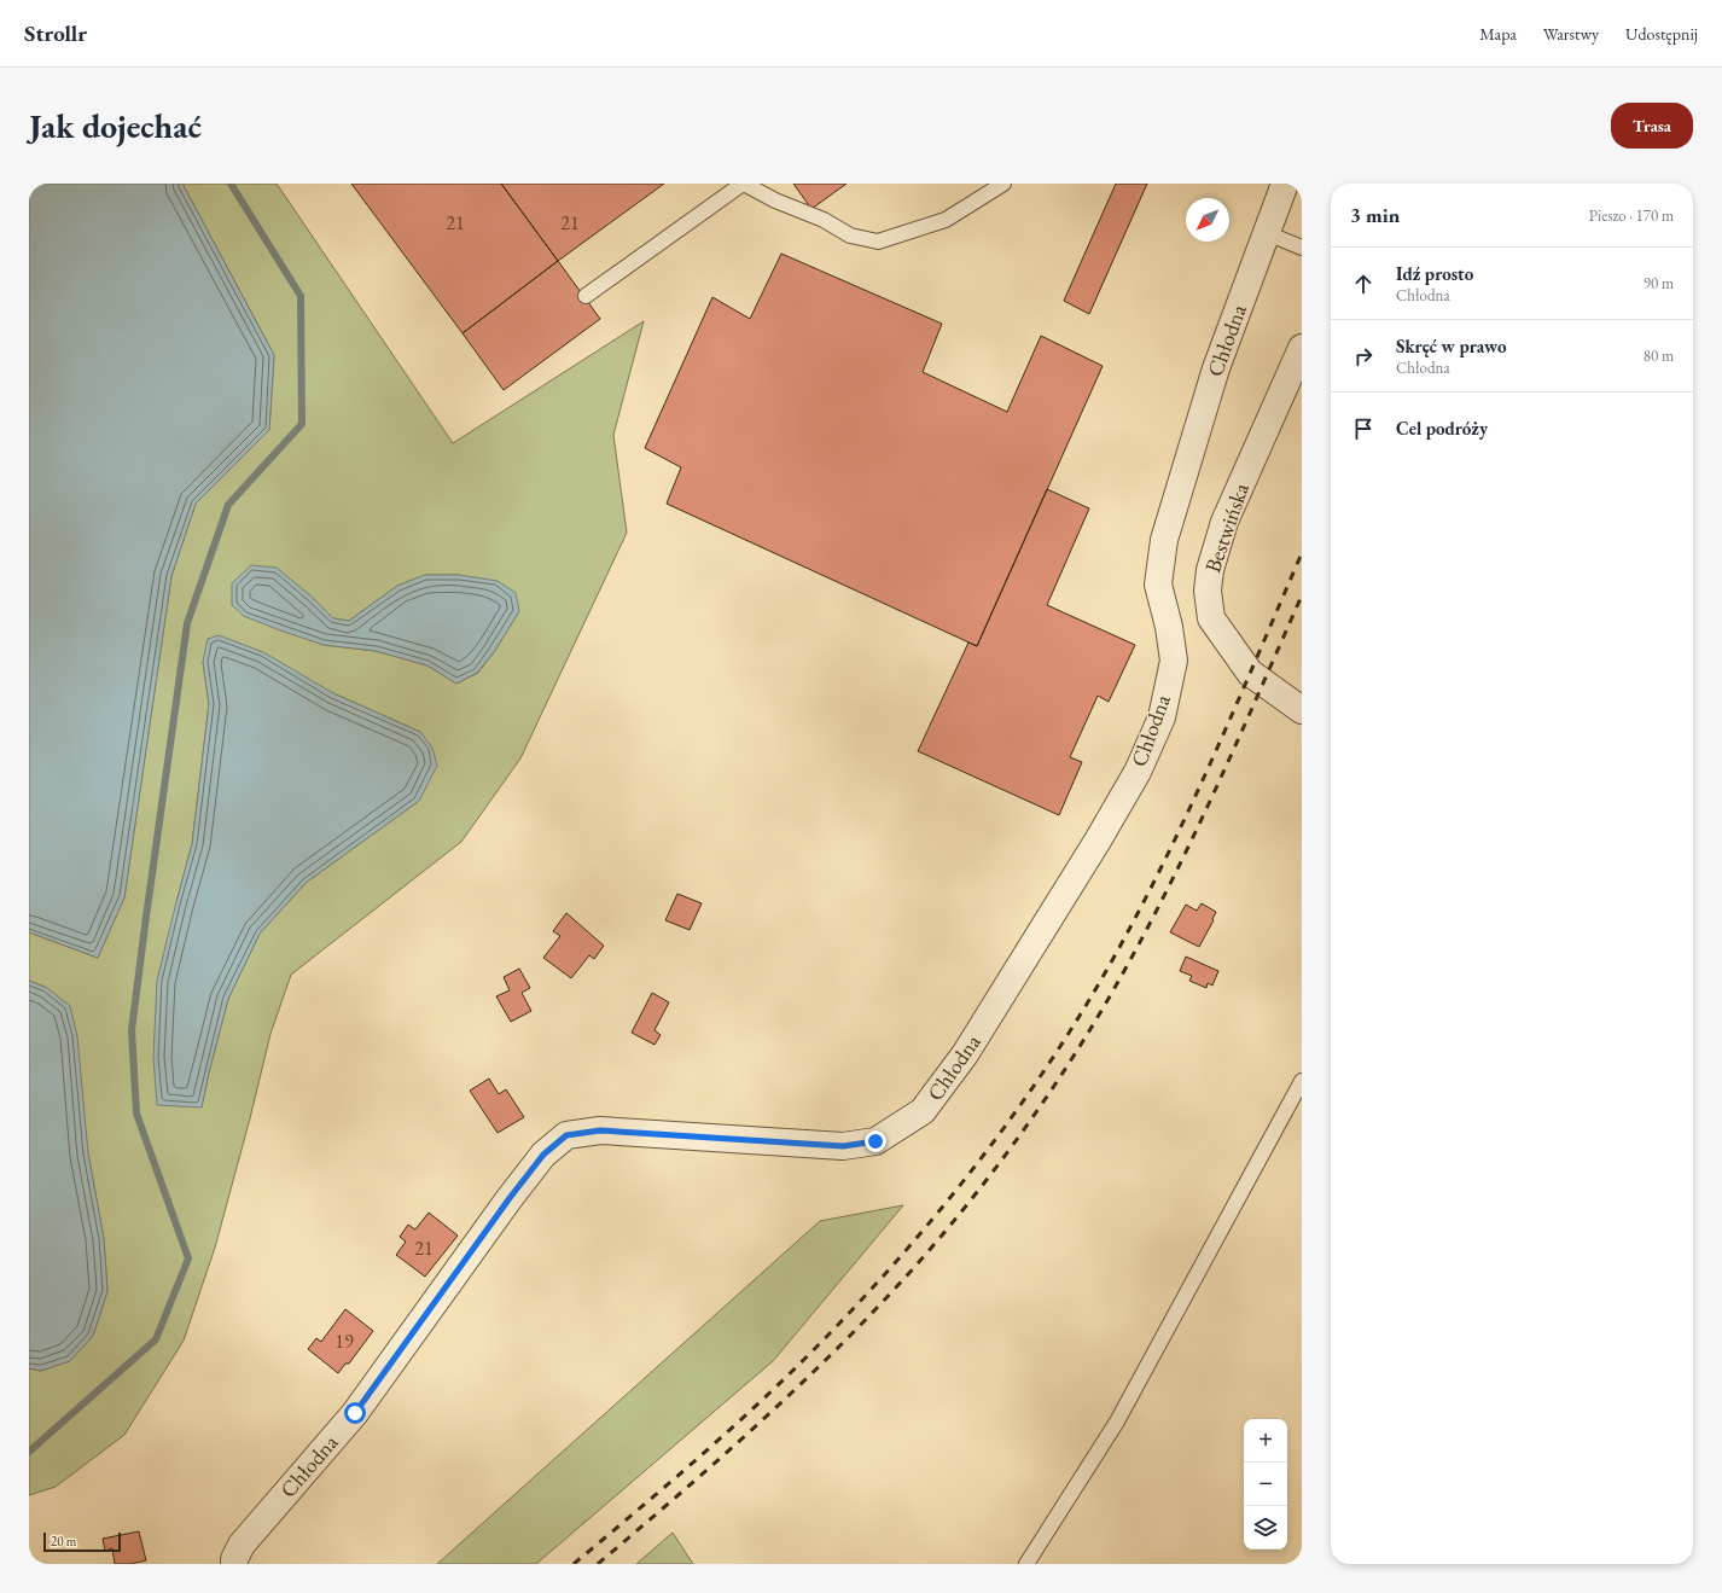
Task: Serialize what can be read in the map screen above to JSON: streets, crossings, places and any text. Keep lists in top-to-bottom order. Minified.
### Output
{"streets":{"street":["Chłodna","Bestwińska"]},"house_numbers":["21","21","21","19"],"scale_bar":"20 m","north":"bottom left","page":{"header":"Strollr","nav":["Mapa","Warstwy","Udostępnij"],"buttons":"Trasa","title":"Jak dojechać","heading":["3 min","Pieszo · 170 m"],"list":[["Idź prosto","Chłodna","90 m"],["Skręć w prawo","Chłodna","80 m"],"Cel podróży"],"map_buttons":["+","−"],"scale":"20 m"}}
